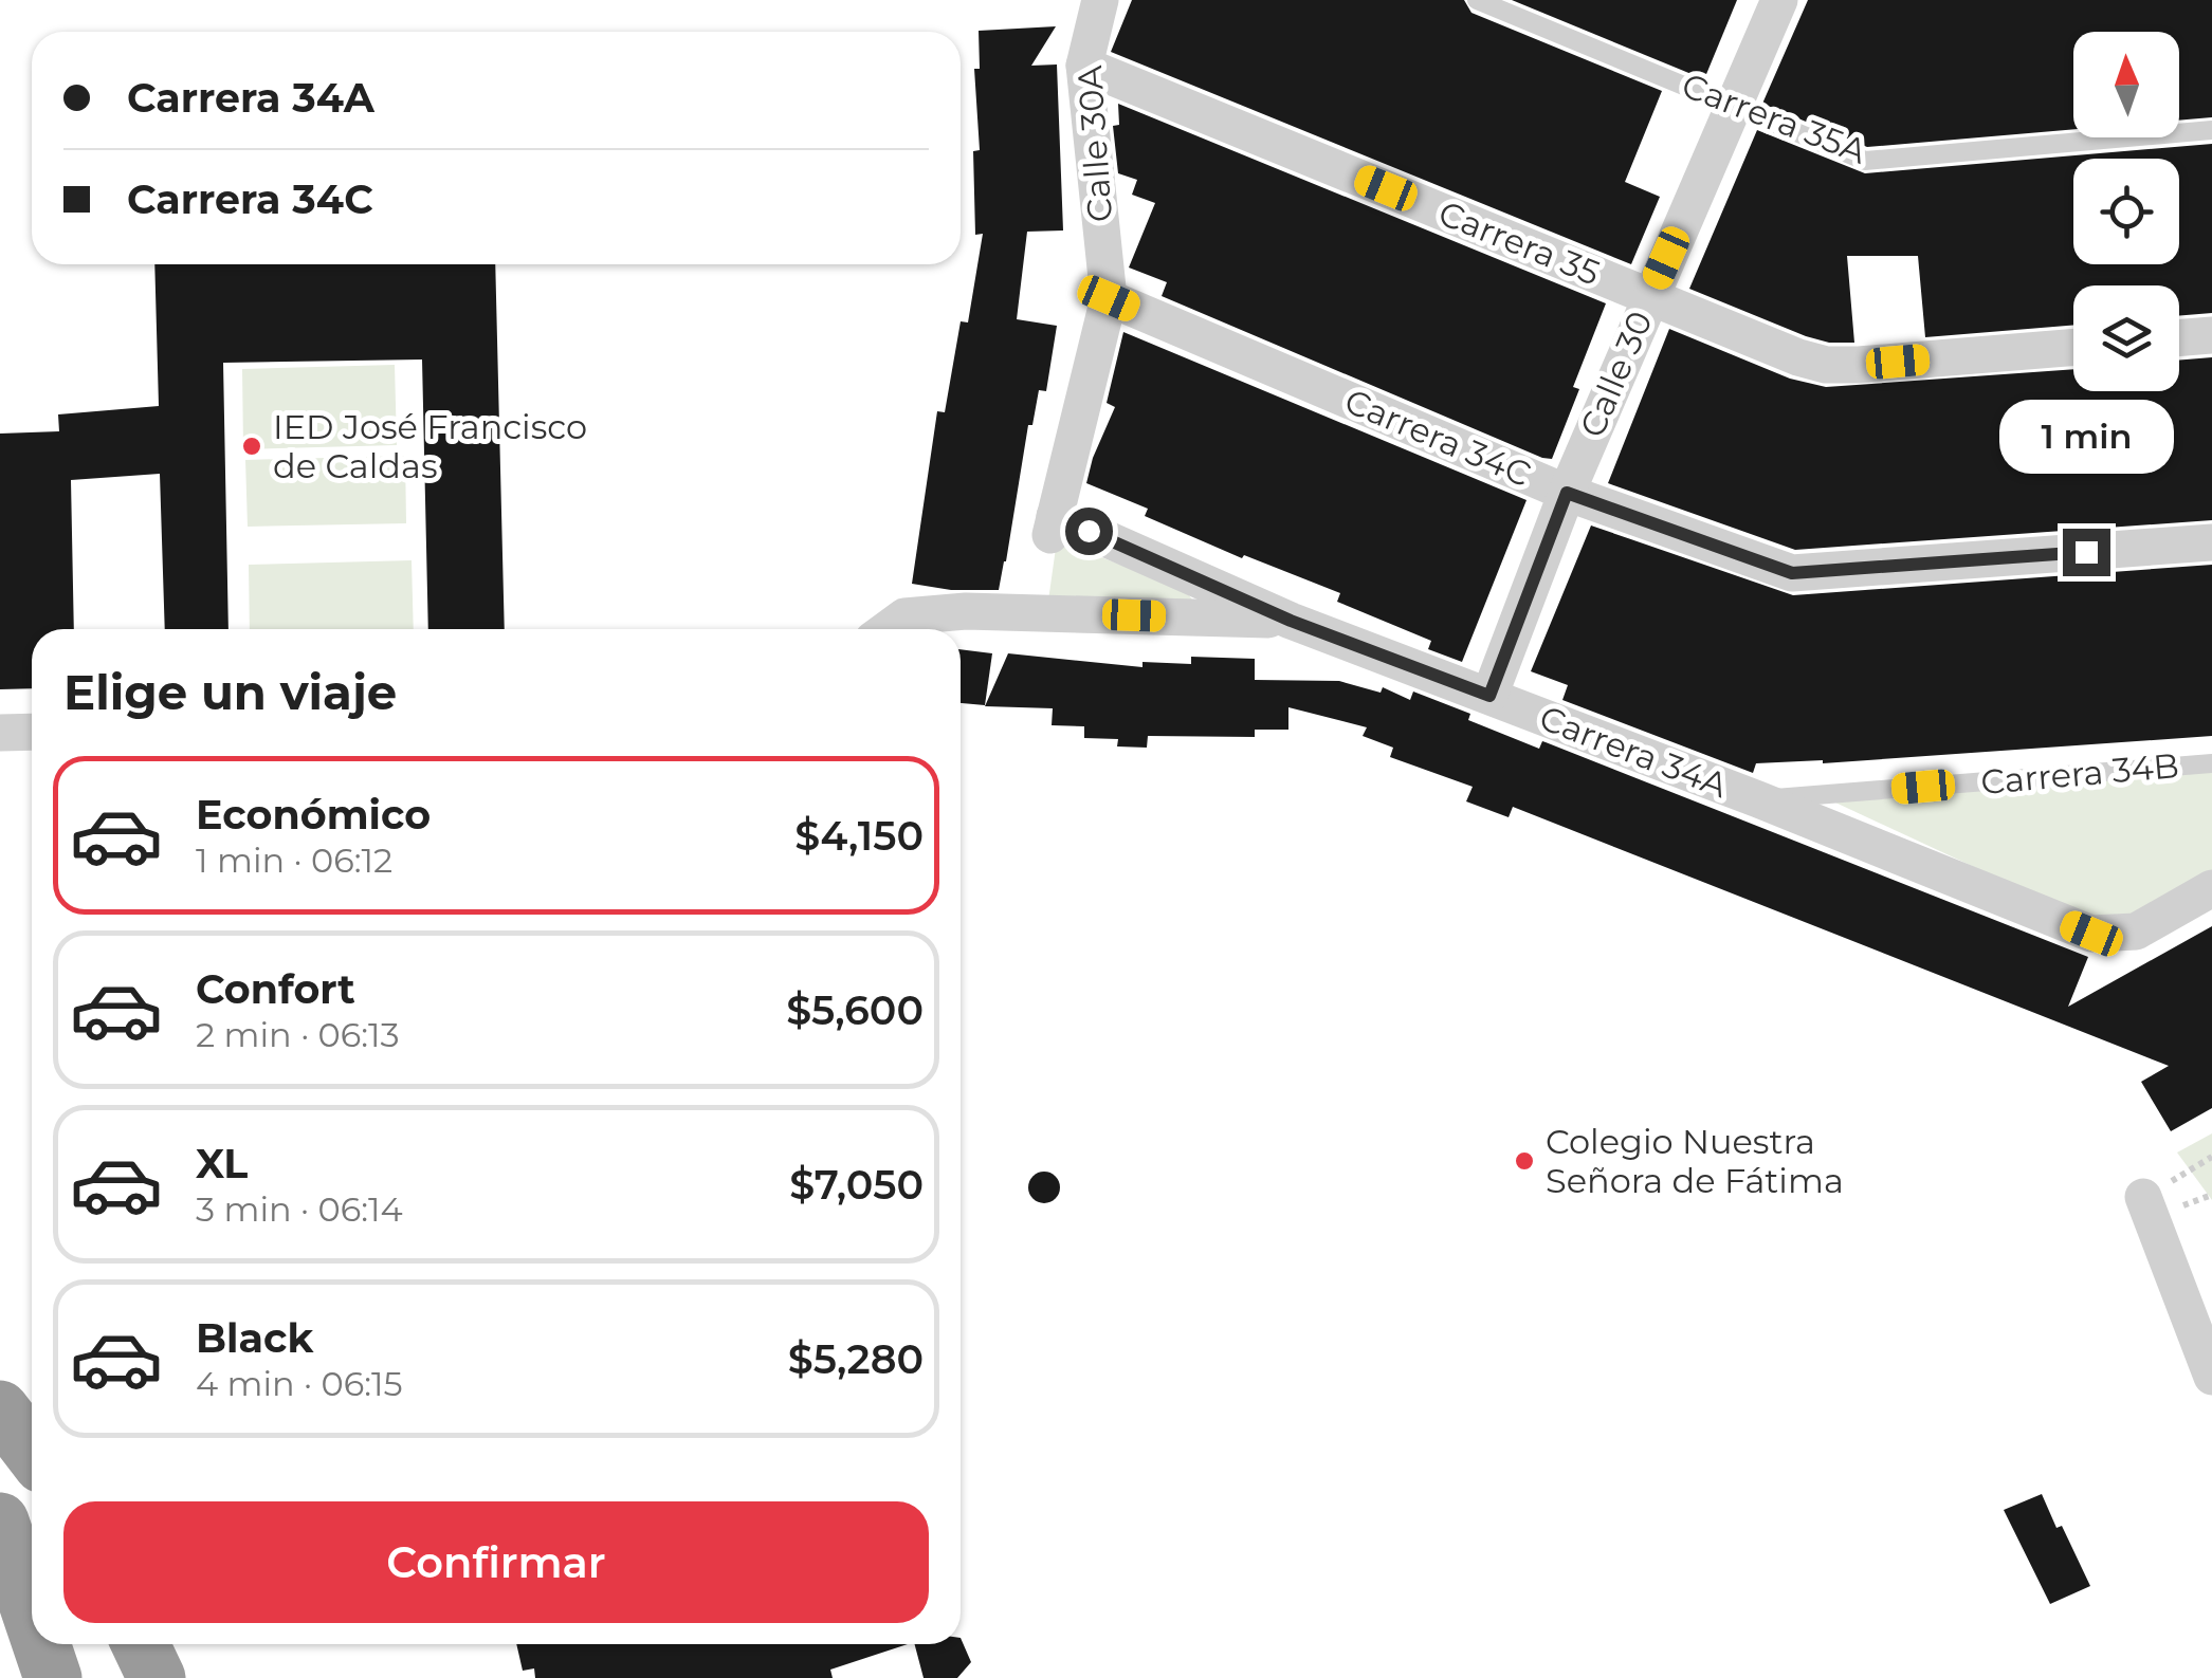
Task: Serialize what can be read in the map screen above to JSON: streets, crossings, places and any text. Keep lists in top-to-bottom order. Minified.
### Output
{"streets":{"street":["Calle 30A","Carrera 35","Calle 30","Carrera 34C","Carrera 34A"],"lane":["Carrera 35A","Carrera 34B"]},"crossings":[["Carrera 35A","Calle 30"],["Calle 30A","Carrera 35"],["Calle 30A","Carrera 34C"],["Calle 30A","Carrera 34A"],["Carrera 35","Calle 30"],["Calle 30","Carrera 34C"],["Calle 30","Carrera 34A"],["Carrera 34A","Carrera 34B"]],"places":["IED José Francisco de Caldas","Colegio Nuestra Señora de Fátima"],"north":"top","page":{"banner":["Carrera 34A","Carrera 34C"],"bubble":"1 min","heading":"Elige un viaje","list":[{"name":"Económico","note":"1 min · 06:12","value":"$4,150"},{"name":"Confort","note":"2 min · 06:13","value":"$5,600"},{"name":"XL","note":"3 min · 06:14","value":"$7,050"},{"name":"Black","note":"4 min · 06:15","value":"$5,280"}],"buttons":"Confirmar"}}
